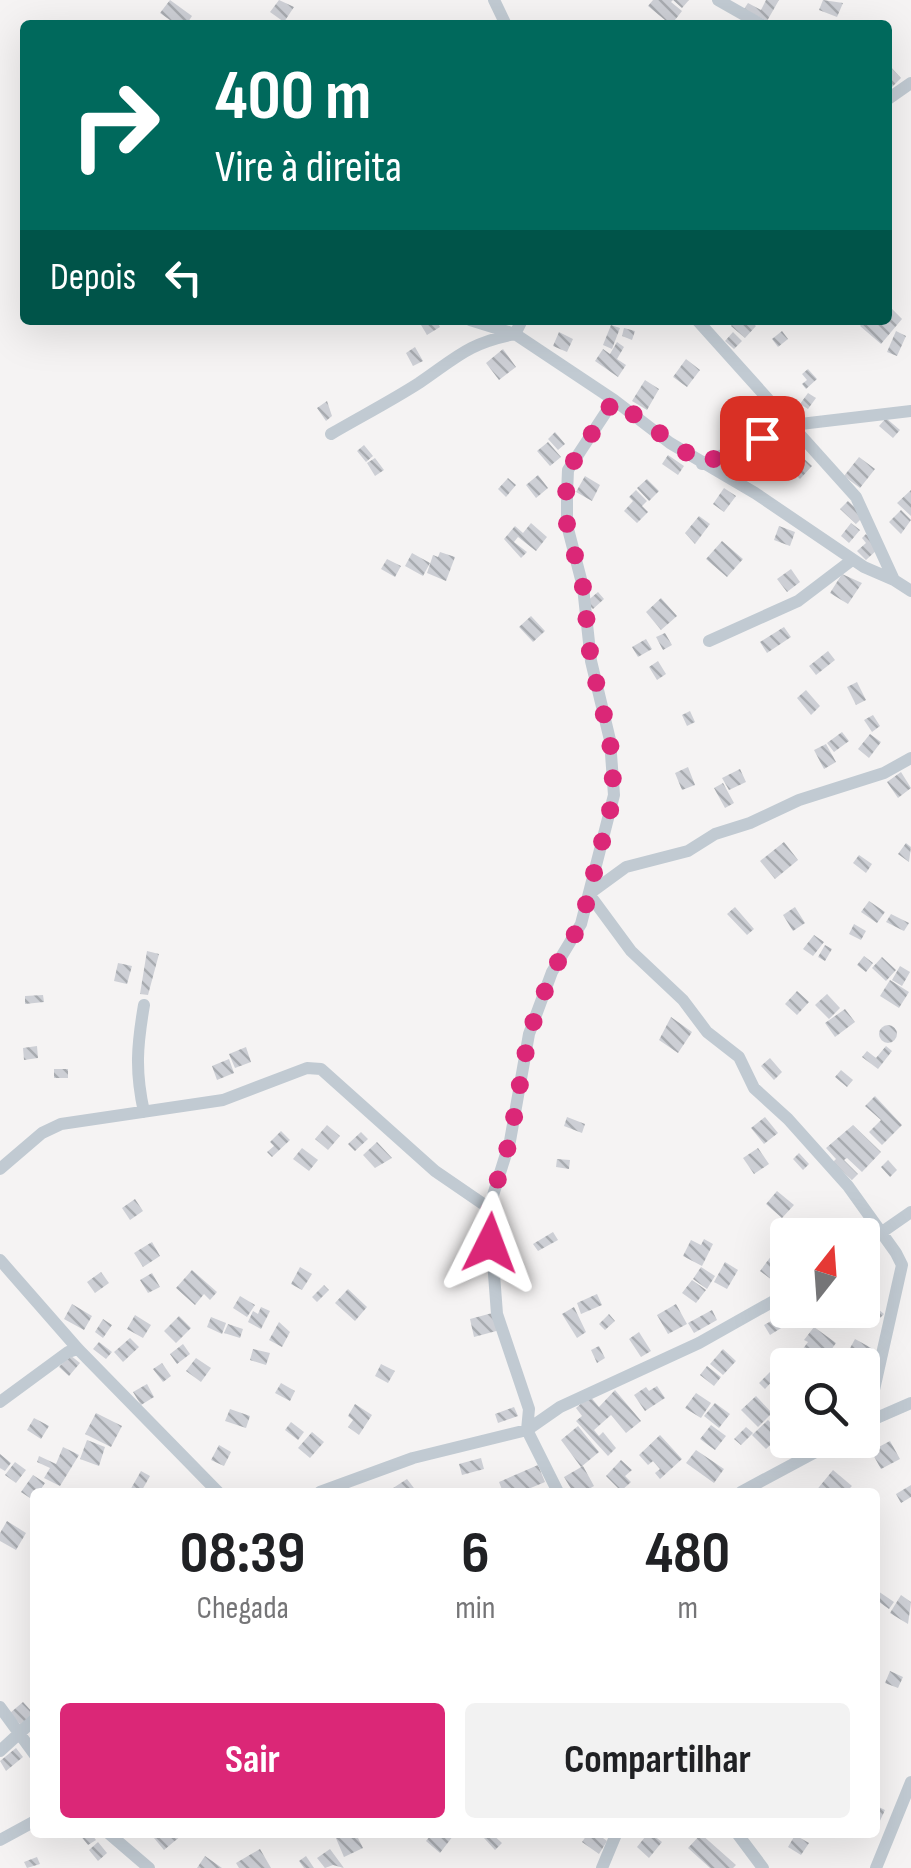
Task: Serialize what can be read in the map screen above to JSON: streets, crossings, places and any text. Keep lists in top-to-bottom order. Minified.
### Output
{"north":"top","page":{"turn":["400 m","Vire à direita"],"then":"Depois","eta":["08:39","Chegada","6","min","480","m"],"buttons":["Sair","Compartilhar"]}}
